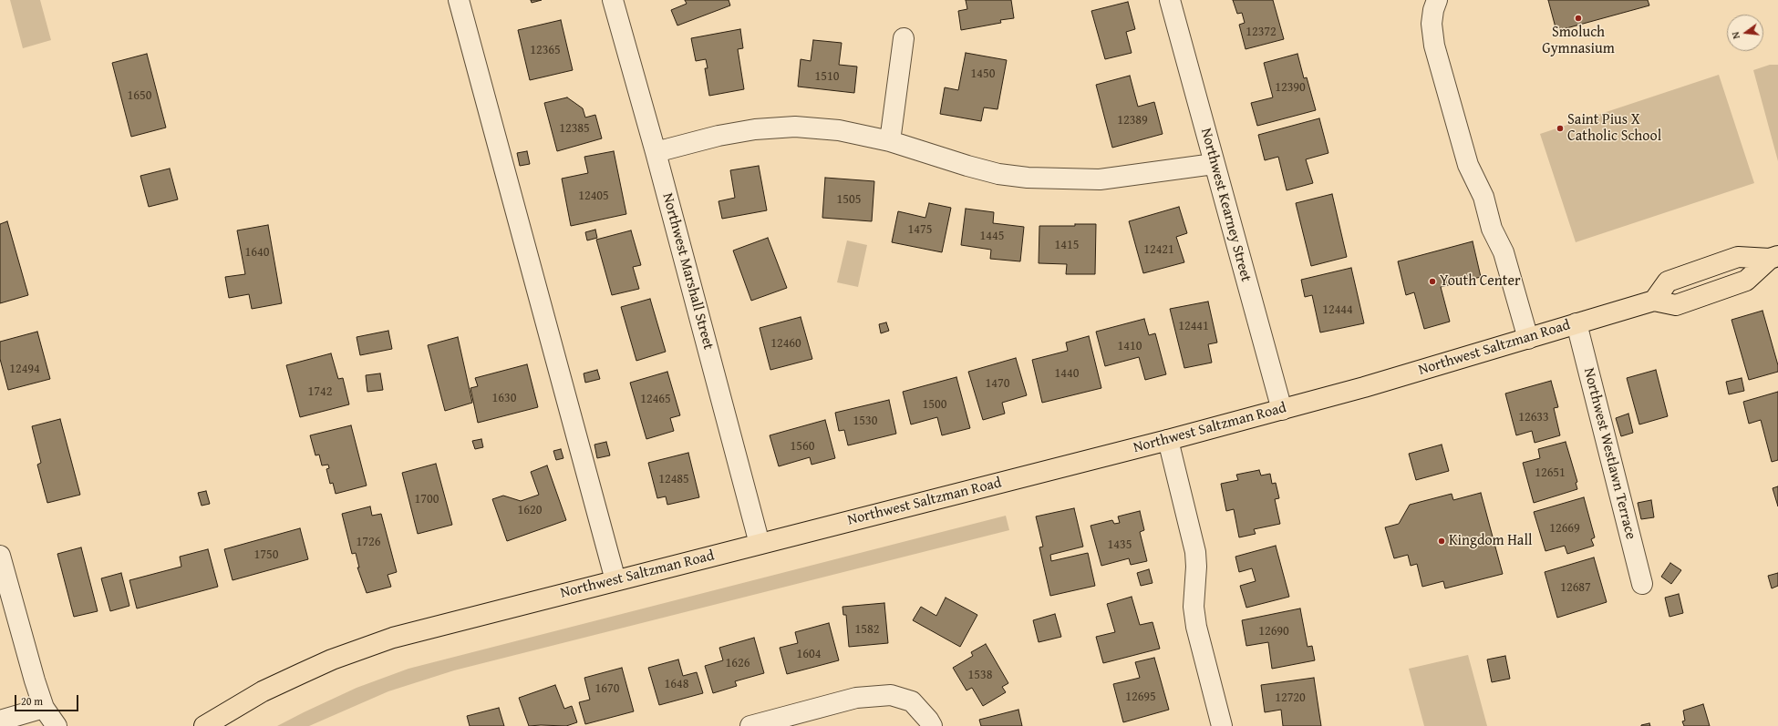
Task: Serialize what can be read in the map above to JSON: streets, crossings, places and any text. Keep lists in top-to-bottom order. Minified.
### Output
{"streets":{"main road":["Northwest Saltzman Road"],"street":["Northwest Kearney Street","Northwest Marshall Street","Northwest Westlawn Terrace"]},"crossings":[["Northwest Kearney Street","Northwest Saltzman Road"],["Northwest Marshall Street","Northwest Saltzman Road"],["Northwest Saltzman Road","Northwest Westlawn Terrace"]],"places":["Smoluch Gymnasium","Saint Pius X Catholic School","Youth Center","Kingdom Hall"],"house_numbers":["12372","12365","1450","1510","12390","1650","12389","12385","12405","1505","1475","1445","1415","12421","1640","12444","12441","12460","1410","12494","1440","1470","1742","1630","12465","1500","12633","1530","1560","12651","12485","1700","1620","12669","1726","1435","1750","12687","1582","12690","1604","1626","1538","1648","1670","12695","12720"],"scale_bar":"20 m","north":"left"}
